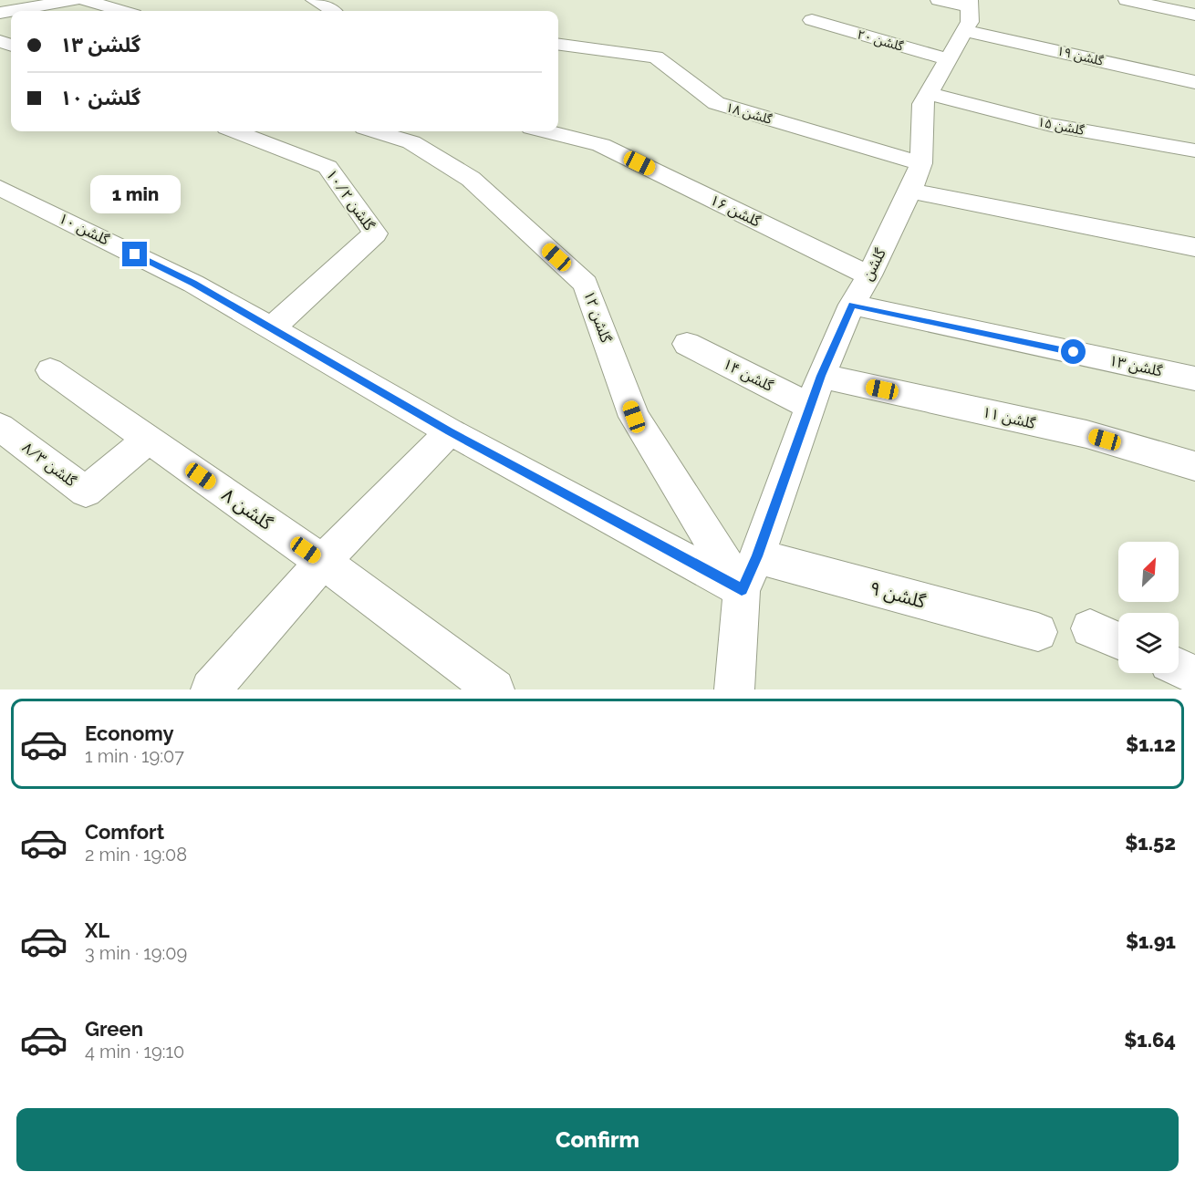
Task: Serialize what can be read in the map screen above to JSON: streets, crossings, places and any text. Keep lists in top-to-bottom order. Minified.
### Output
{"streets":{"street":["گلشن ۲۰","گلشن ۱۹","گلشن ۱۸","گلشن ۱۵","گلشن ۱۰/۲","گلشن ۱۶","گلشن ۱۰","گلشن","گلشن ۱۲","گلشن ۱۳","گلشن ۱۴","گلشن ۱۱","گلشن ۸/۳","گلشن ۸","گلشن ۹"]},"crossings":[["گلشن ۲۰","گلشن"],["گلشن ۱۹","گلشن"],["گلشن ۱۸","گلشن"],["گلشن ۱۵","گلشن"],["گلشن ۱۰/۲","گلشن ۱۰"],["گلشن ۱۶","گلشن"],["گلشن ۱۰","گلشن"],["گلشن ۱۰","گلشن ۱۲"],["گلشن","گلشن ۱۲"],["گلشن","گلشن ۱۳"],["گلشن","گلشن ۱۴"],["گلشن","گلشن ۱۱"],["گلشن","گلشن ۹"],["گلشن ۸/۳","گلشن ۸"]],"north":"top right","page":{"banner":["گلشن ۱۳","گلشن ۱۰"],"bubble":"1 min","list":[{"name":"Economy","note":"1 min · 19:07","value":"$1.12"},{"name":"Comfort","note":"2 min · 19:08","value":"$1.52"},{"name":"XL","note":"3 min · 19:09","value":"$1.91"},{"name":"Green","note":"4 min · 19:10","value":"$1.64"}],"buttons":"Confirm"}}
